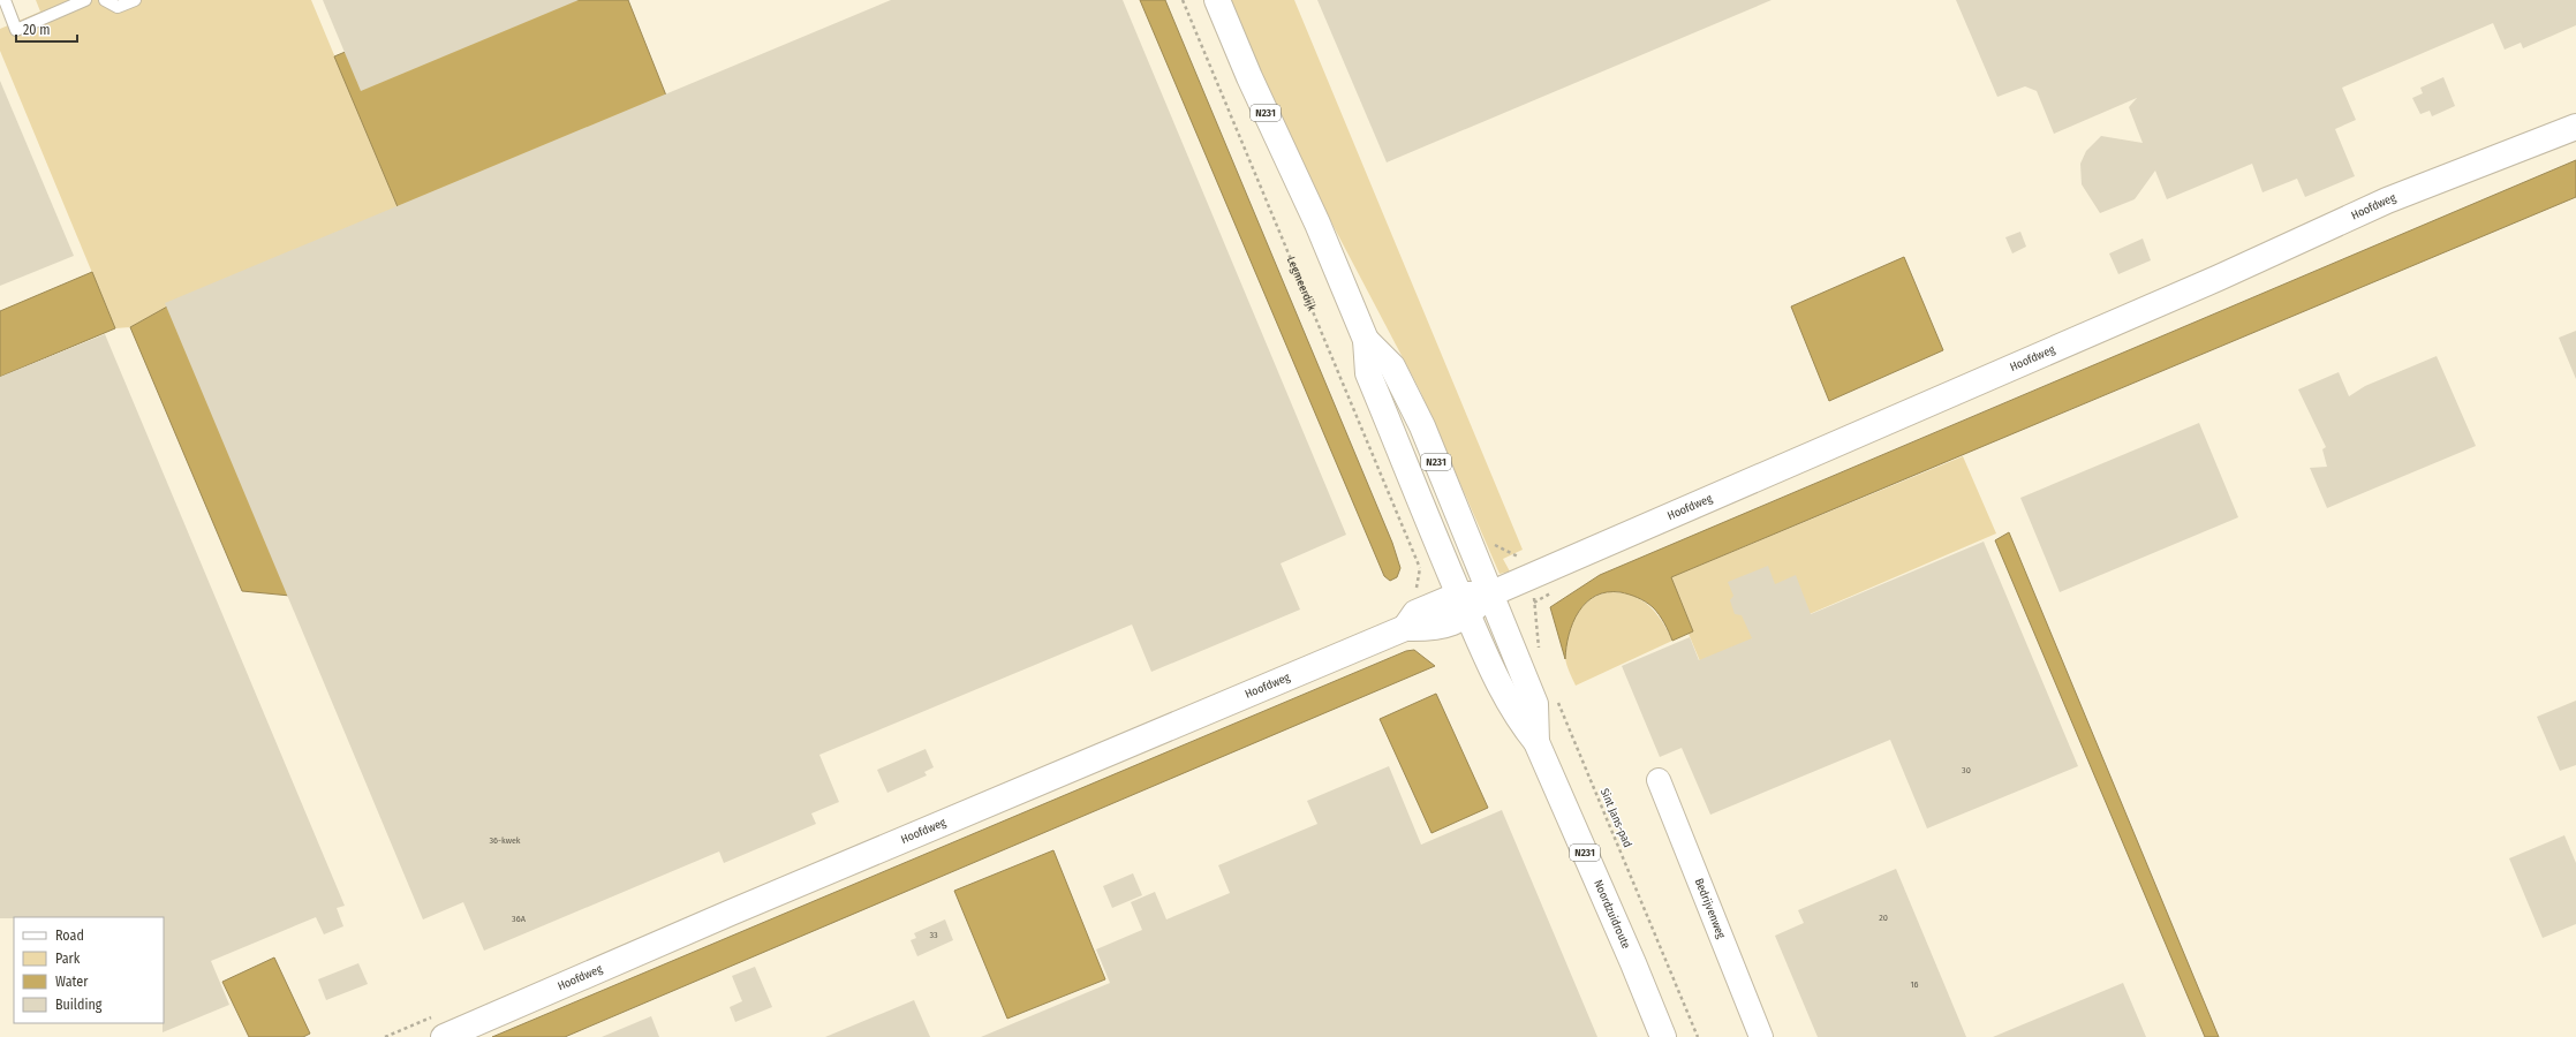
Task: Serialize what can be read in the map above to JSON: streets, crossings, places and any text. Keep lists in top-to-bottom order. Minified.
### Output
{"streets":{"main road":["N231","Hoofdweg","Noordzuidroute"],"street":["Bedrijvenweg"],"path":["Legmeerdijk","Sint Jans-pad"]},"crossings":[["N231","Hoofdweg"],["N231","Noordzuidroute"],["Hoofdweg","Noordzuidroute"]],"house_numbers":["30","36-kwek","20","36A","33","16"],"legend":["Road","Park","Water","Building"],"scale_bar":"20 m"}
